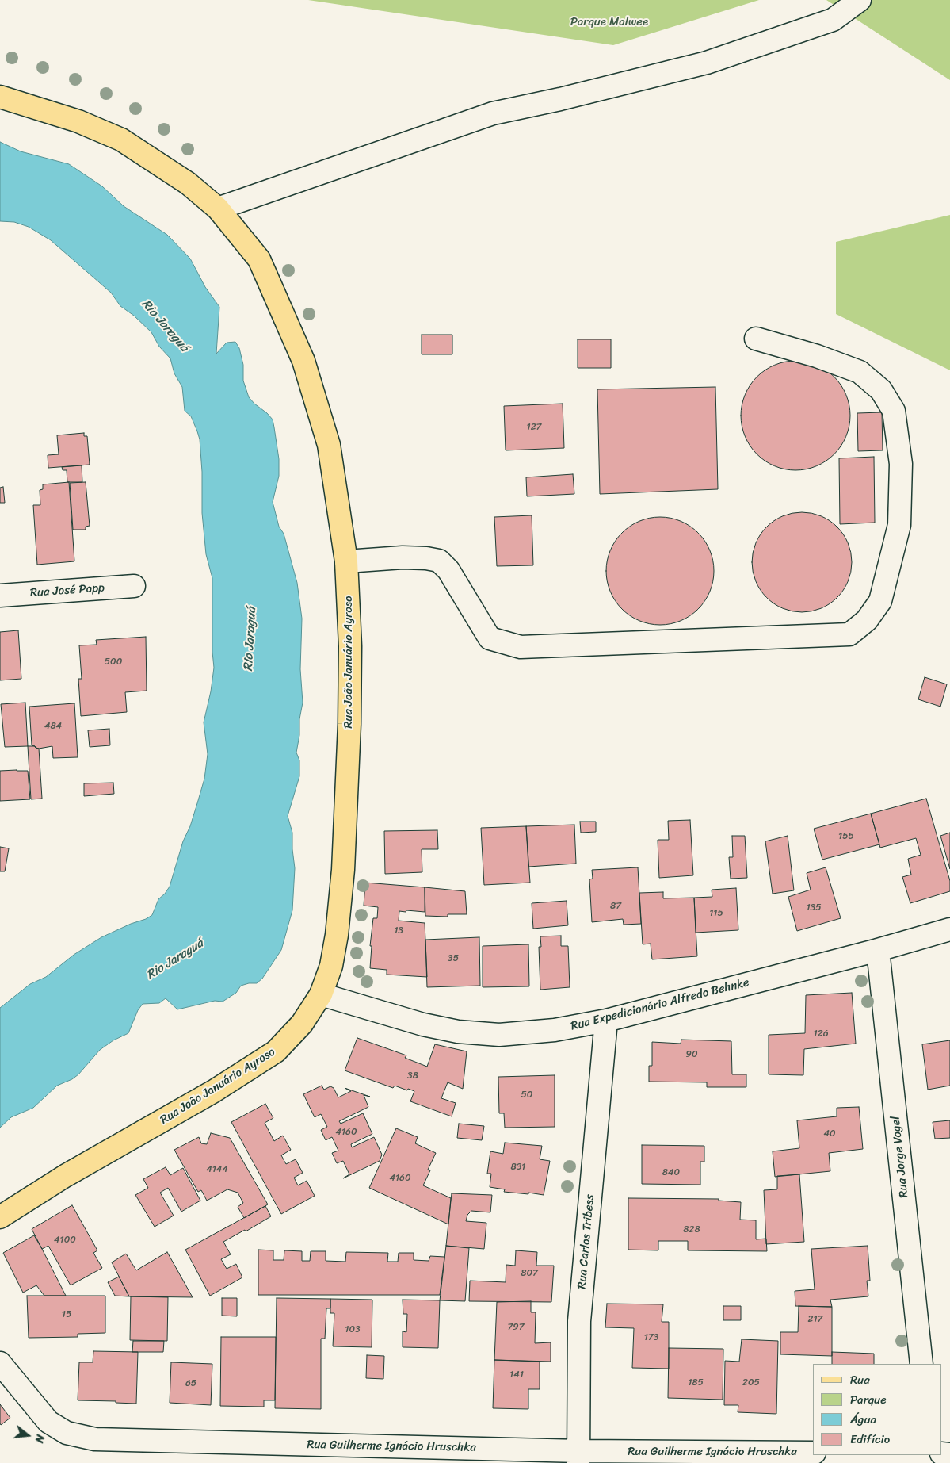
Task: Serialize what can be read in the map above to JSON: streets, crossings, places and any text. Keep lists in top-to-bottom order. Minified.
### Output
{"streets":{"main road":["Rua João Januário Ayroso"],"street":["Rua José Papp","Rua Expedicionário Alfredo Behnke","Rua Jorge Vogel","Rua Carlos Tribess","Rua Guilherme Ignácio Hruschka"]},"crossings":[["Rua João Januário Ayroso","Rua Expedicionário Alfredo Behnke"],["Rua Expedicionário Alfredo Behnke","Rua Jorge Vogel"],["Rua Expedicionário Alfredo Behnke","Rua Carlos Tribess"],["Rua Carlos Tribess","Rua Guilherme Ignácio Hruschka"]],"water":["Rio Jaraguá"],"parks":["Parque Malwee"],"house_numbers":["127","500","484","155","87","135","115","13","35","126","90","38","50","4160","40","831","4144","840","4160","828","4100","807","15","217","797","103","173","141","185","205","65"],"legend":["Rua","Parque","Água","Edifício"],"north":"right"}
